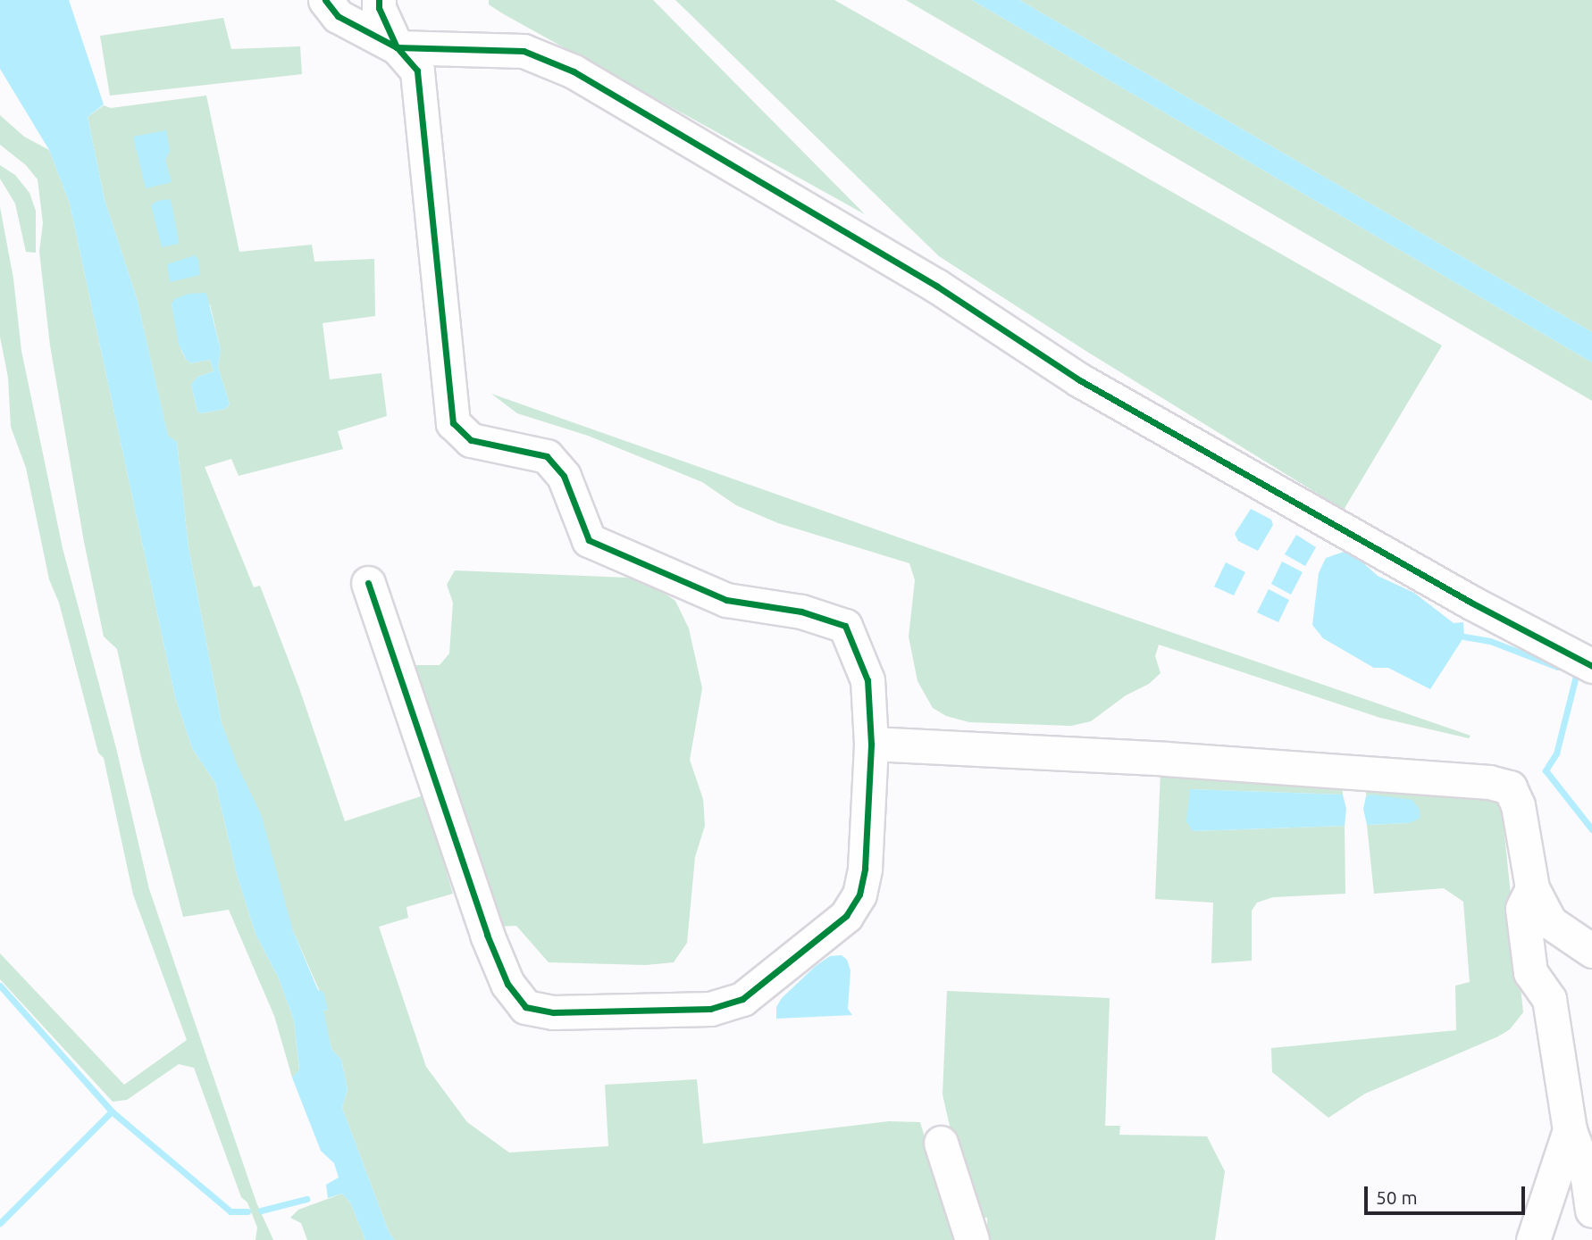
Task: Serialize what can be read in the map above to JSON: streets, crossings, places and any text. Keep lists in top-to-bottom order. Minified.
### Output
{"scale_bar":"50 m"}
